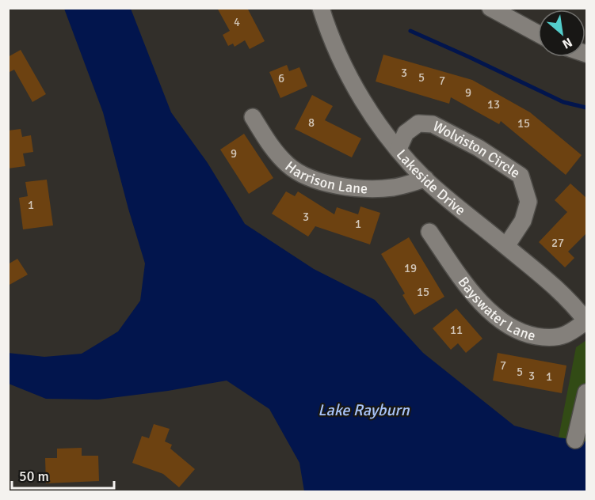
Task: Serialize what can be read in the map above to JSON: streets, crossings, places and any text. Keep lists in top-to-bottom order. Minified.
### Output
{"streets":{"street":["Wolviston Circle","Harrison Lane","Lakeside Drive","Bayswater Lane"]},"crossings":[["Wolviston Circle","Lakeside Drive"],["Harrison Lane","Lakeside Drive"],["Lakeside Drive","Bayswater Lane"]],"water":["Lake Rayburn"],"house_numbers":["4","3","5","6","7","9","13","8","15","9","1","3","1","27","19","15","11","7","5","3","1"],"scale_bar":"50 m","north":"bottom right"}
